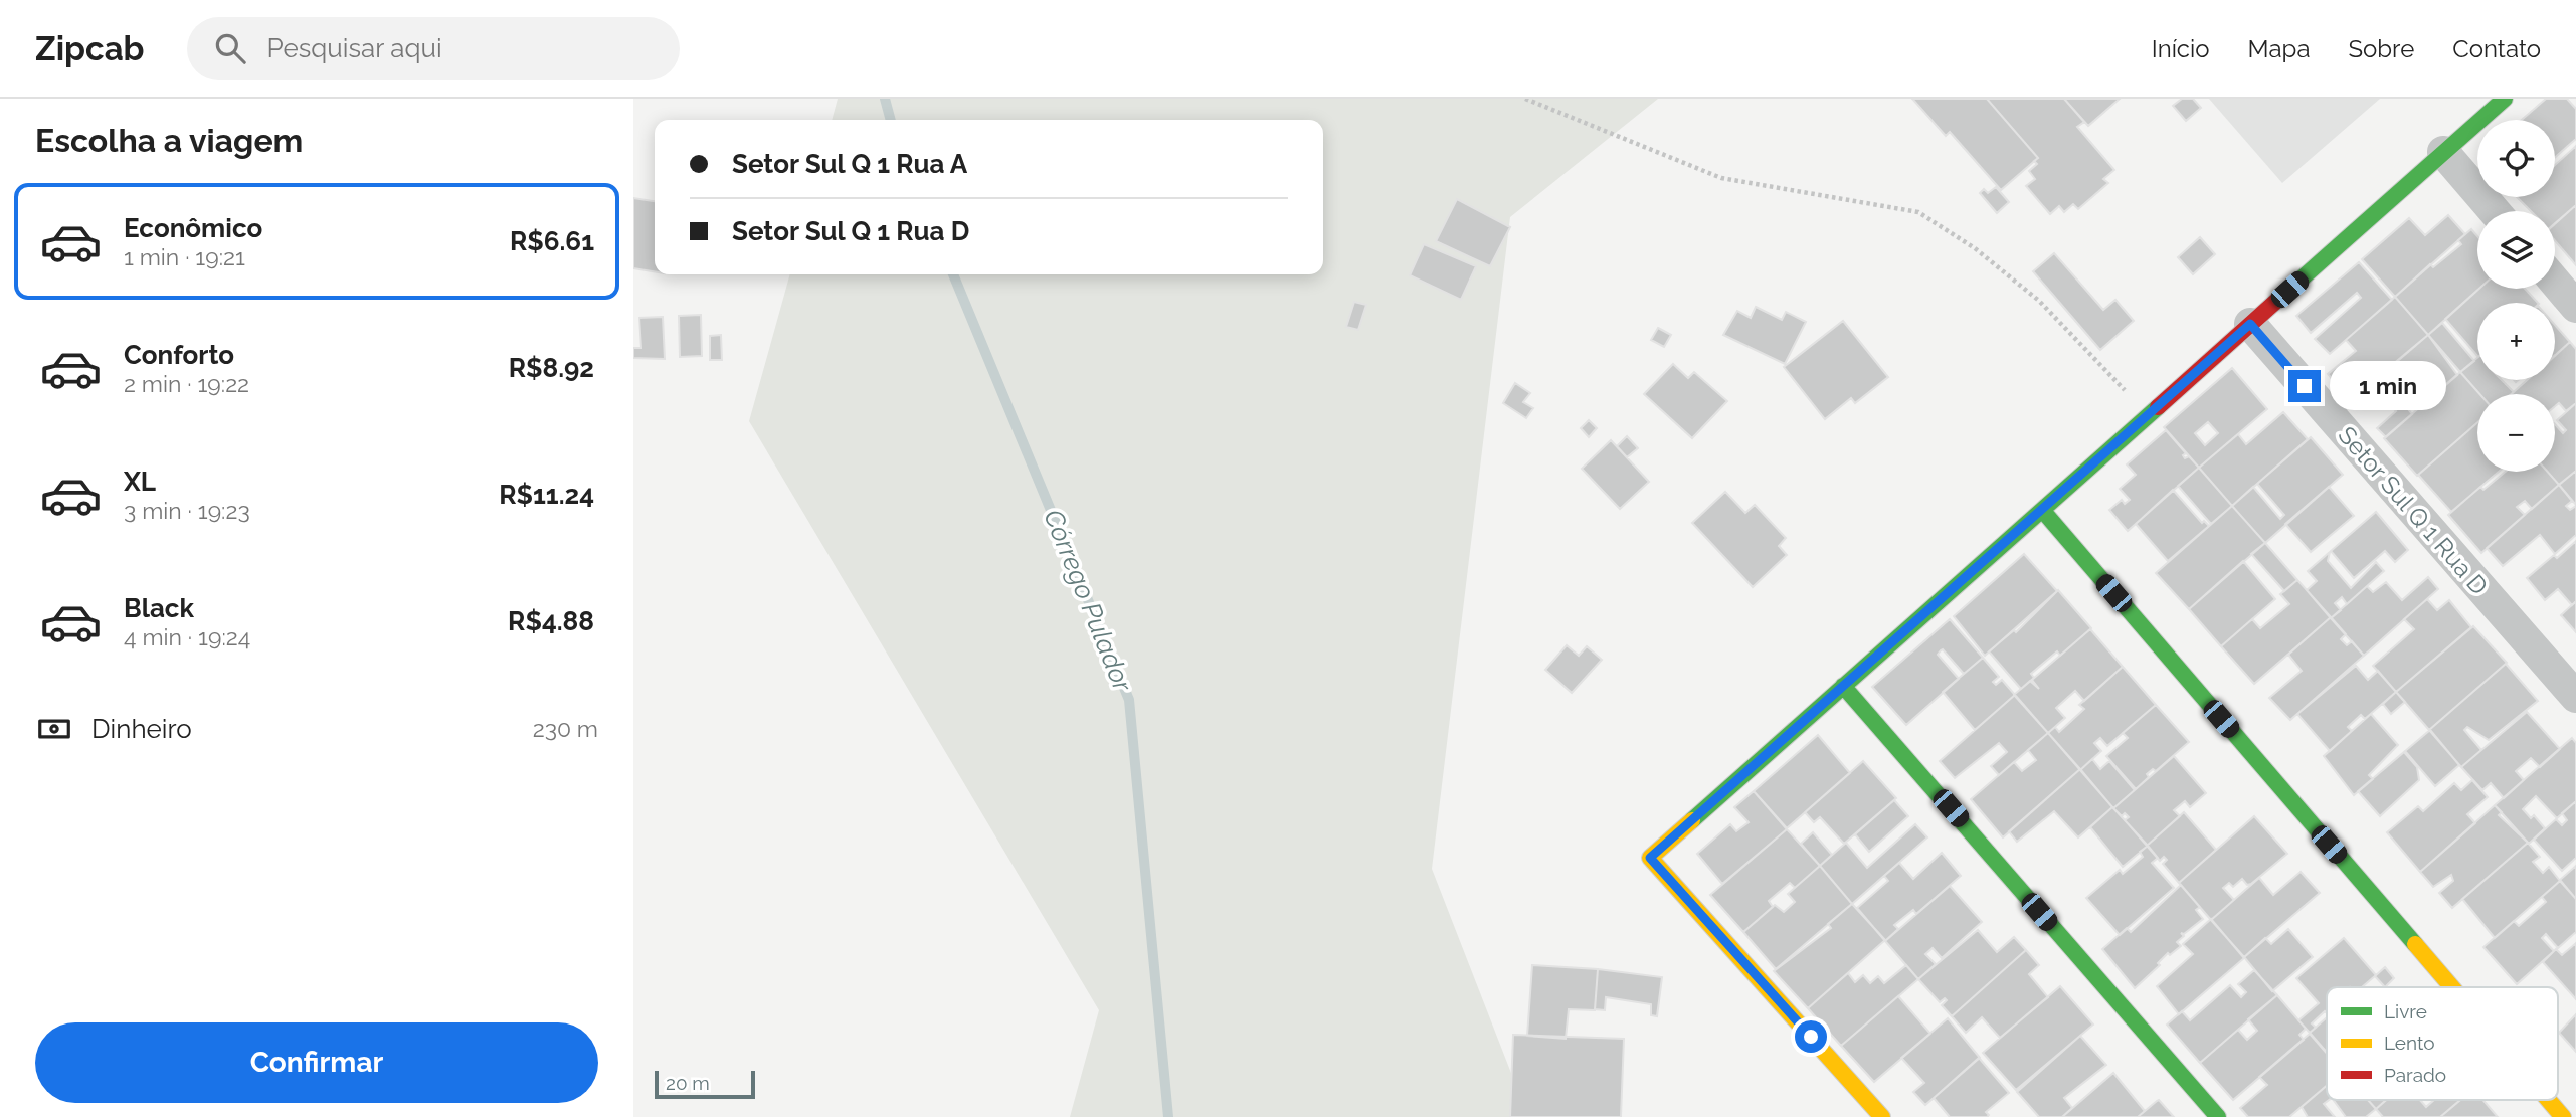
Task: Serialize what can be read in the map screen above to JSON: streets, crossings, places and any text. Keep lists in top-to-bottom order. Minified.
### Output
{"streets":{"street":["Setor Sul Q 1 Rua D"]},"water":["Córrego Pulador"],"legend":["Livre","Lento","Parado"],"scale_bar":"20 m","page":{"header":"Zipcab","search":"Pesquisar aqui","nav":["Início","Mapa","Sobre","Contato"],"heading":"Escolha a viagem","map_buttons":["+","−"],"banner":["Setor Sul Q 1 Rua A","Setor Sul Q 1 Rua D"],"list":[{"name":"Econômico","note":"1 min · 19:21","value":"R$6.61"},{"name":"Conforto","note":"2 min · 19:22","value":"R$8.92"},{"name":"XL","note":"3 min · 19:23","value":"R$11.24"},{"name":"Black","note":"4 min · 19:24","value":"R$4.88"}],"bubble":"1 min","pay":["Dinheiro","230 m"],"buttons":"Confirmar","scale":"20 m"}}
